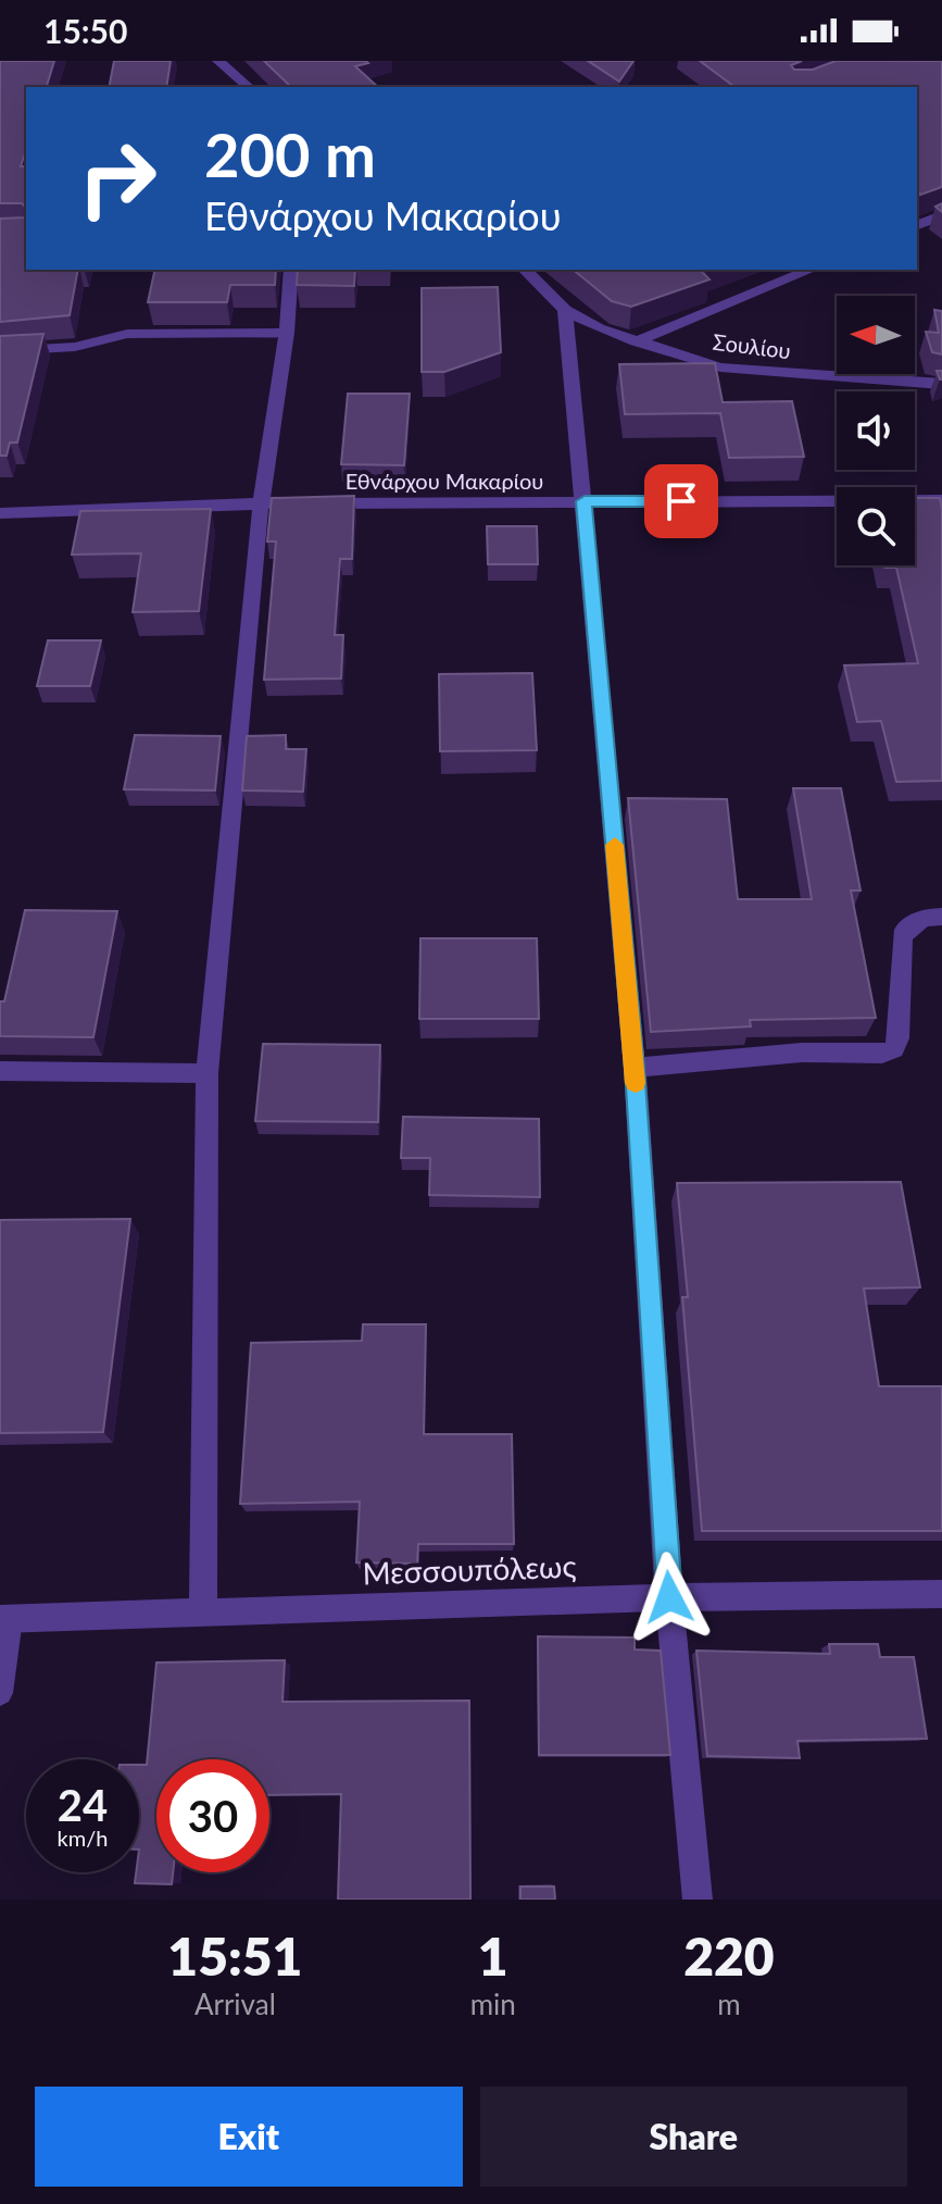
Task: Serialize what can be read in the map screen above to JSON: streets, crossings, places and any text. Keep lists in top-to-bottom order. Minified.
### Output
{"streets":{"street":["Σουλίου","Εθνάρχου Μακαρίου","Μεσσουπόλεως"]},"north":"left","page":{"status":"15:50","turn":["200 m","Εθνάρχου Μακαρίου"],"speed":"24 km/h","limit":"30","eta":["15:51","Arrival","1","min","220","m"],"buttons":["Exit","Share"]}}
